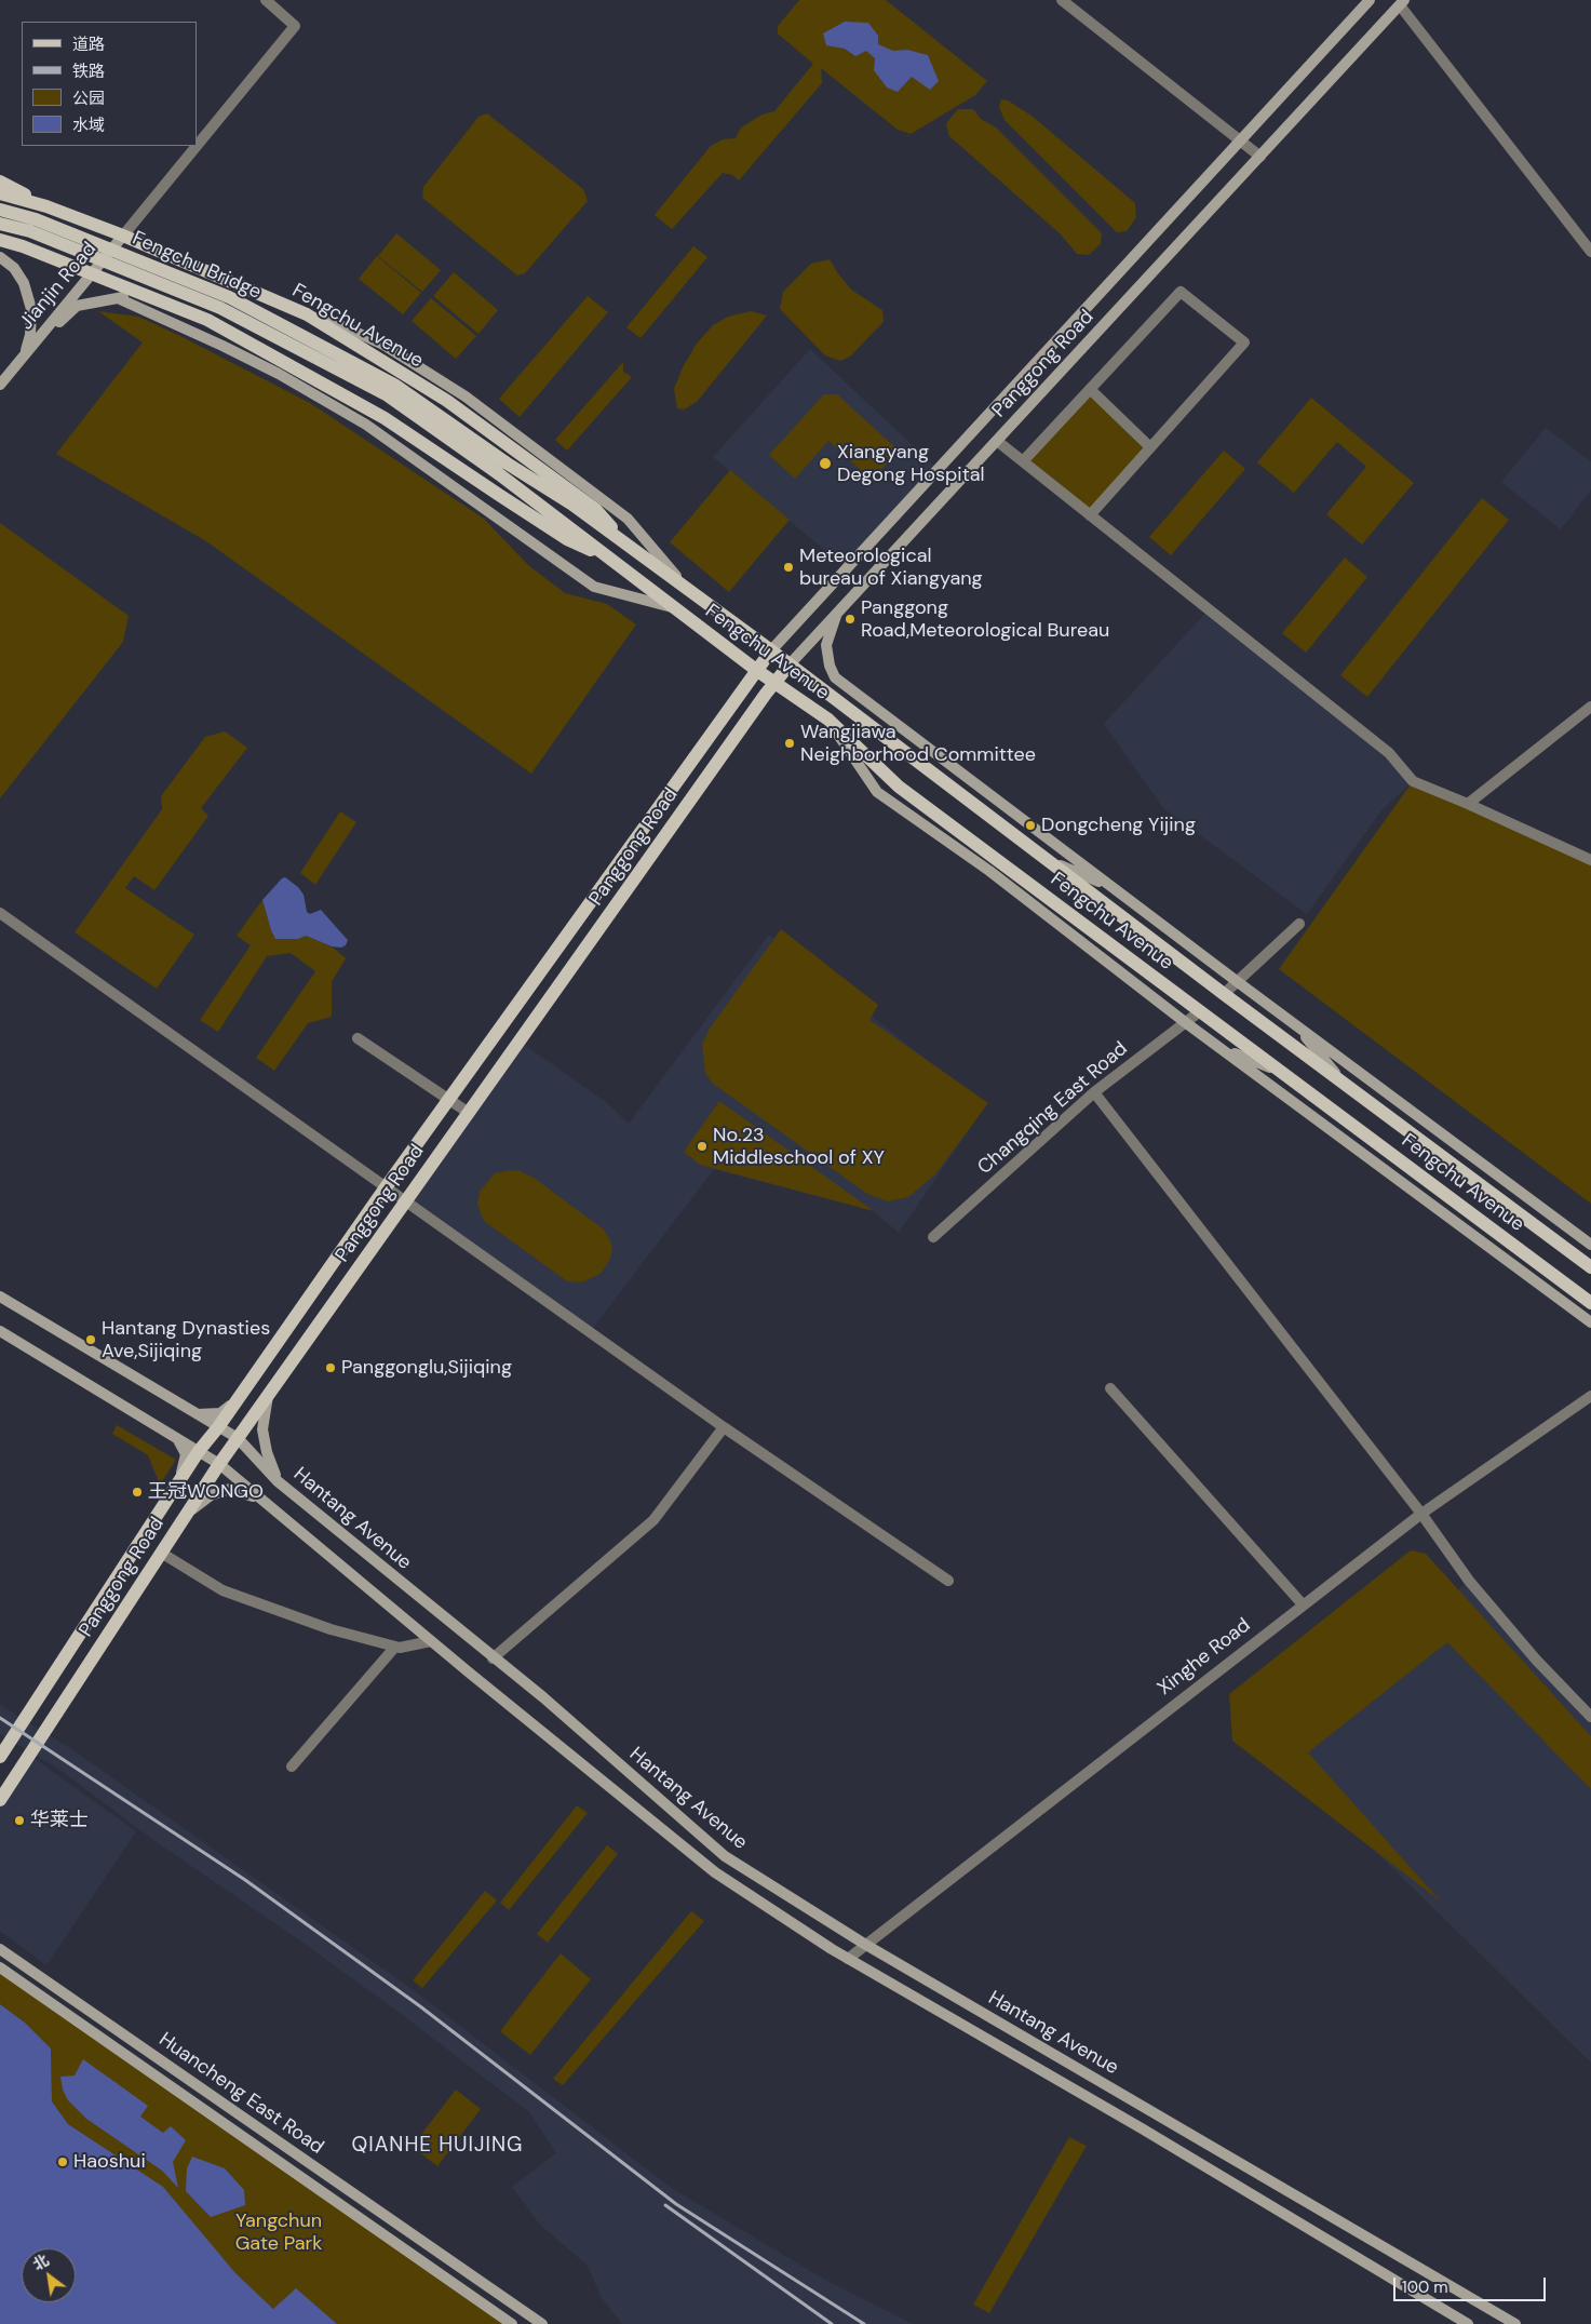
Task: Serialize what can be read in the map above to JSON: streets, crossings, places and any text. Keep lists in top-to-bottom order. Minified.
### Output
{"streets":{"main road":["Fengchu Bridge","Jianjin Road","Fengchu Avenue","Panggong Road","Hantang Avenue","Huancheng East Road"],"street":["Changqing East Road","Xinghe Road"]},"crossings":[["Fengchu Bridge","Fengchu Avenue"],["Jianjin Road","Fengchu Avenue"],["Fengchu Avenue","Panggong Road"],["Fengchu Avenue","Changqing East Road"],["Panggong Road","Hantang Avenue"],["Hantang Avenue","Xinghe Road"]],"districts":["QIANHE HUIJING"],"parks":["Yangchun Gate Park"],"places":["Xiangyang Degong Hospital","Meteorological bureau of Xiangyang","Panggong Road,Meteorological Bureau","Wangjiawa Neighborhood Committee","Dongcheng Yijing","No.23 Middleschool of XY","Hantang Dynasties Ave,Sijiqing","Panggonglu,Sijiqing","王冠WONGO","华莱士","Haoshui"],"legend":["道路","铁路","公园","水域"],"scale_bar":"100 m","north":"top left"}
